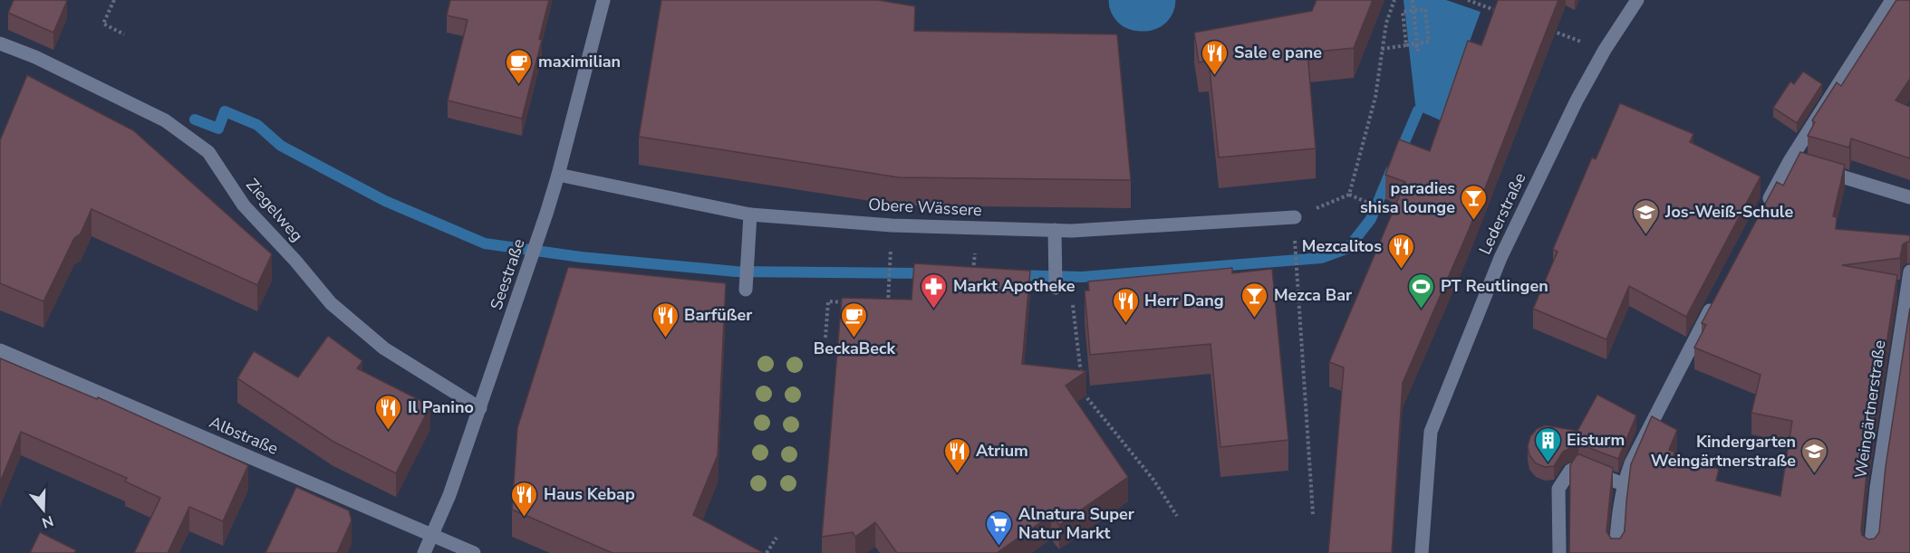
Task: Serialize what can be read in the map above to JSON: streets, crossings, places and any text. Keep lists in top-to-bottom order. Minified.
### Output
{"streets":{"street":["Obere Wässere","Ziegelweg","Lederstraße","Seestraße","Weingärtnerstraße","Albstraße"]},"crossings":[["Obere Wässere","Seestraße"],["Ziegelweg","Seestraße"],["Seestraße","Albstraße"]],"places":{"restaurant":["Sale e pane","Mezcalitos","Herr Dang","Barfüßer","Il Panino","Atrium","Haus Kebap"],"cafe":["maximilian","BeckaBeck"],"bar":["paradies shisa lounge","Mezca Bar"],"school or university":["Jos-Weiß-Schule","Kindergarten Weingärtnerstraße"],"pharmacy":["Markt Apotheke"],"sports":["PT Reutlingen"],"building":["Eisturm"],"supermarket":["Alnatura Super Natur Markt"]},"north":"bottom"}
